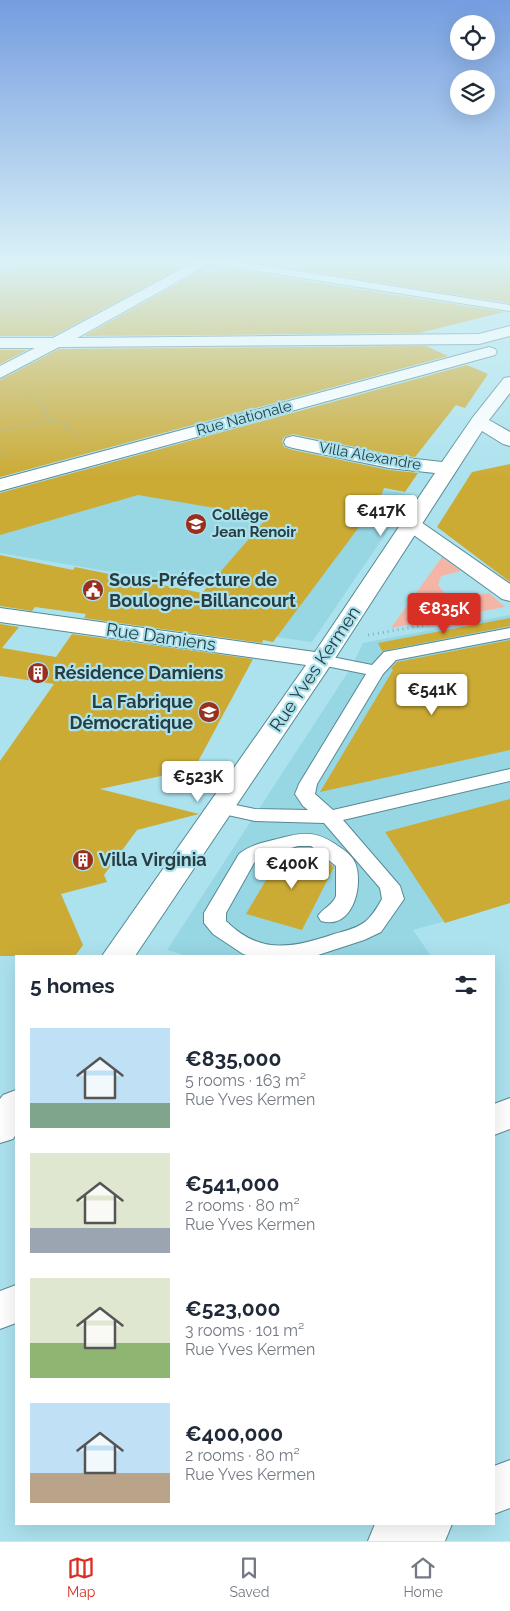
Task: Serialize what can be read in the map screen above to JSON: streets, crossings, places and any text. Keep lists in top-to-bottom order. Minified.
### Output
{"streets":{"street":["Rue Nationale","Villa Alexandre","Rue Damiens","Rue Yves Kermen"]},"crossings":[["Villa Alexandre","Rue Yves Kermen"],["Rue Damiens","Rue Yves Kermen"]],"places":{"school or university":["Collège Jean Renoir","La Fabrique Démocratique"],"public building":["Sous-Préfecture de Boulogne-Billancourt"],"building":["Résidence Damiens","Villa Virginia"]},"page":{"price":["€417K","€835K","€541K","€523K","€400K"],"heading":"5 homes","list":[{"name":"€835,000","note":"5 rooms · 163 m² · Rue Yves Kermen"},{"name":"€541,000","note":"2 rooms · 80 m² · Rue Yves Kermen"},{"name":"€523,000","note":"3 rooms · 101 m² · Rue Yves Kermen"},{"name":"€400,000","note":"2 rooms · 80 m² · Rue Yves Kermen"}],"tabs":["Map","Saved","Home"]}}
